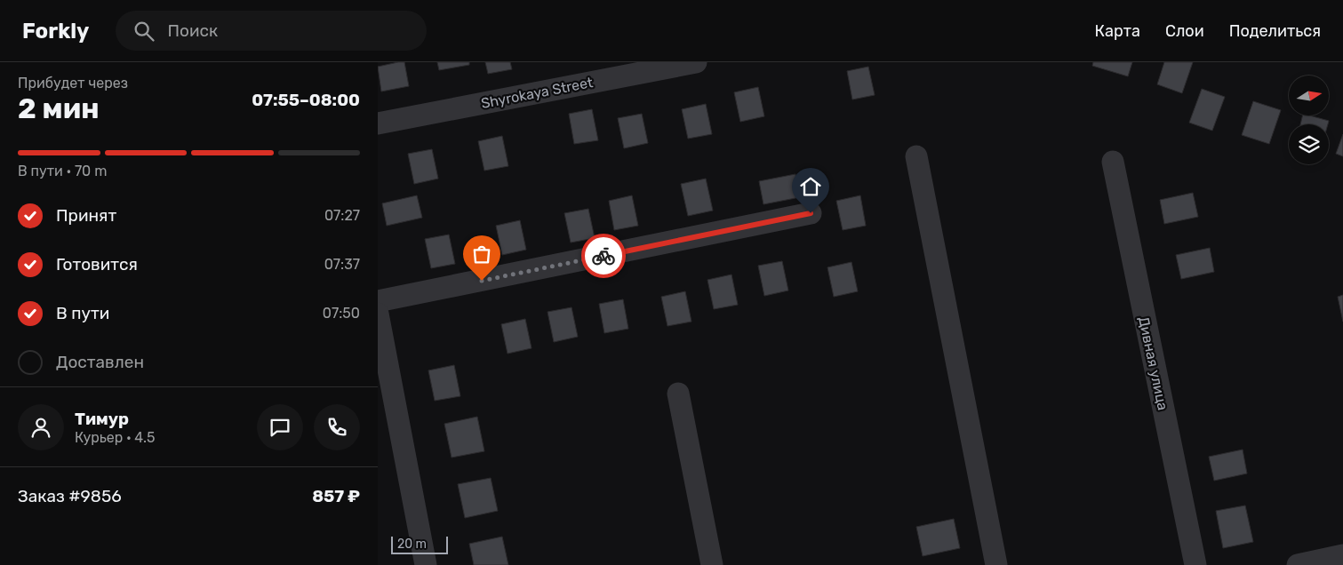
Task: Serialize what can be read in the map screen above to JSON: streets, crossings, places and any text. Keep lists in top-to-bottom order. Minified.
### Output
{"streets":{"street":["Shyrokaya Street","Дивная улица"]},"scale_bar":"20 m","north":"right","page":{"header":"Forkly","search":"Поиск","nav":["Карта","Слои","Поделиться"],"heading":["2 мин","Прибудет через","07:55–08:00"],"panel":["Тимур","Курьер · 4.5","Заказ #9856","857 ₽"],"bar":"В пути · 70 m","list":[["Принят","07:27"],["Готовится","07:37"],["В пути","07:50"],"Доставлен"],"scale":"20 m"}}
